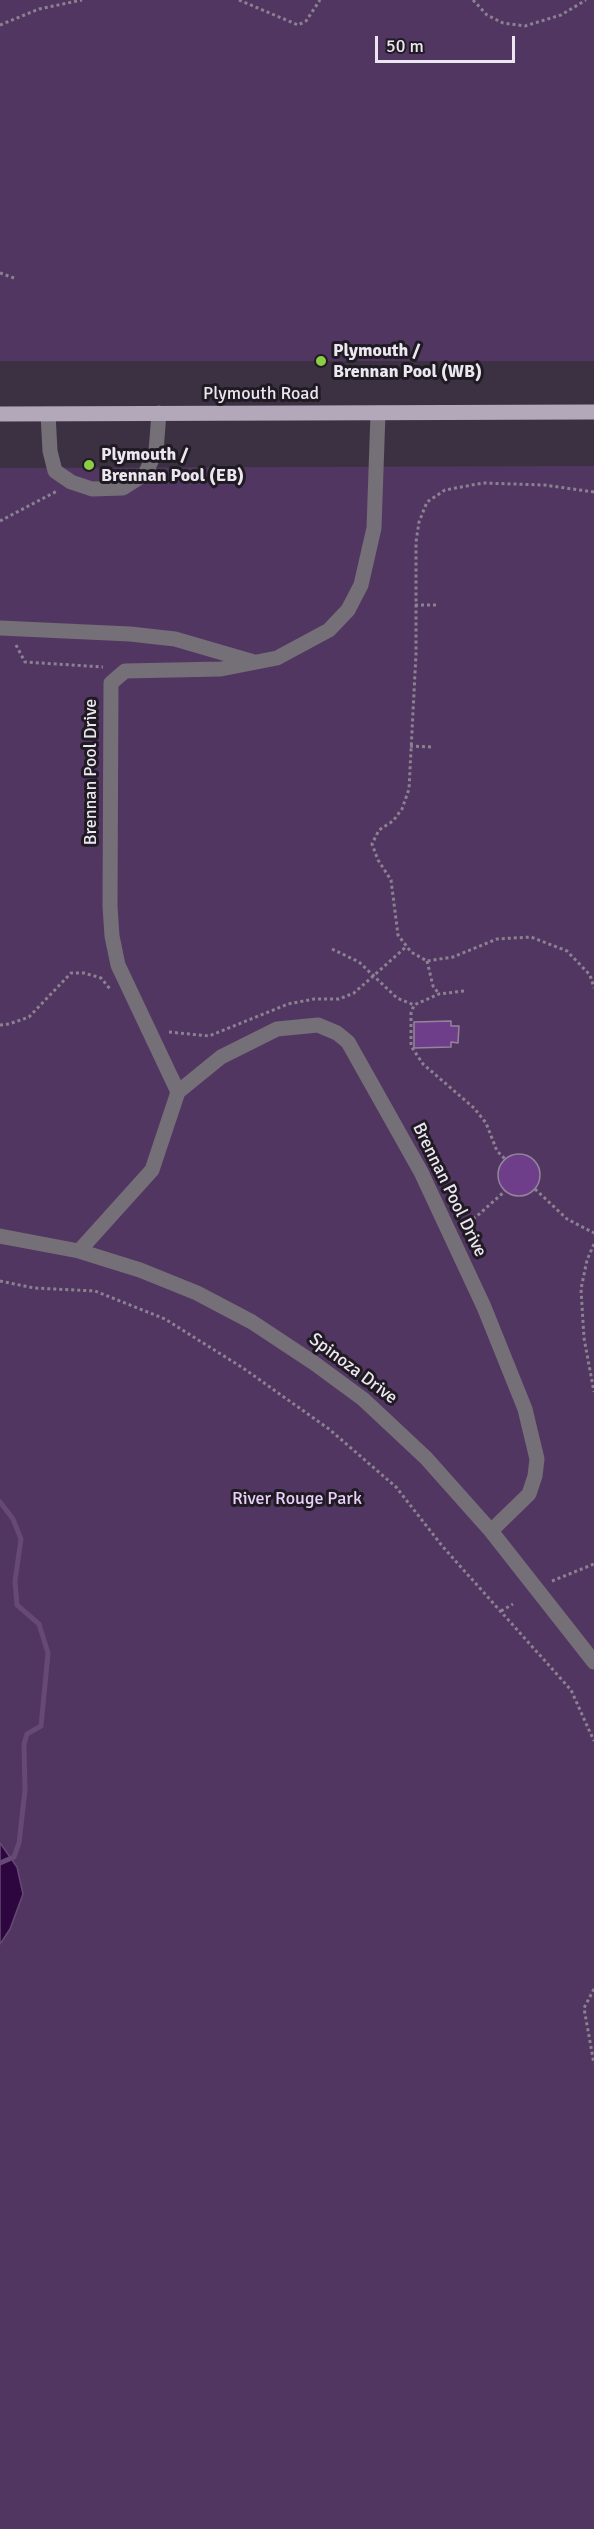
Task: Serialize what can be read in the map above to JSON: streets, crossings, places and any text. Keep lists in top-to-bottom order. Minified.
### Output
{"streets":{"main road":["Plymouth Road"],"street":["Brennan Pool Drive","Spinoza Drive"]},"crossings":[["Brennan Pool Drive","Spinoza Drive"]],"parks":["River Rouge Park"],"places":["Plymouth / Brennan Pool (WB)","Plymouth / Brennan Pool (EB)"],"scale_bar":"50 m"}
